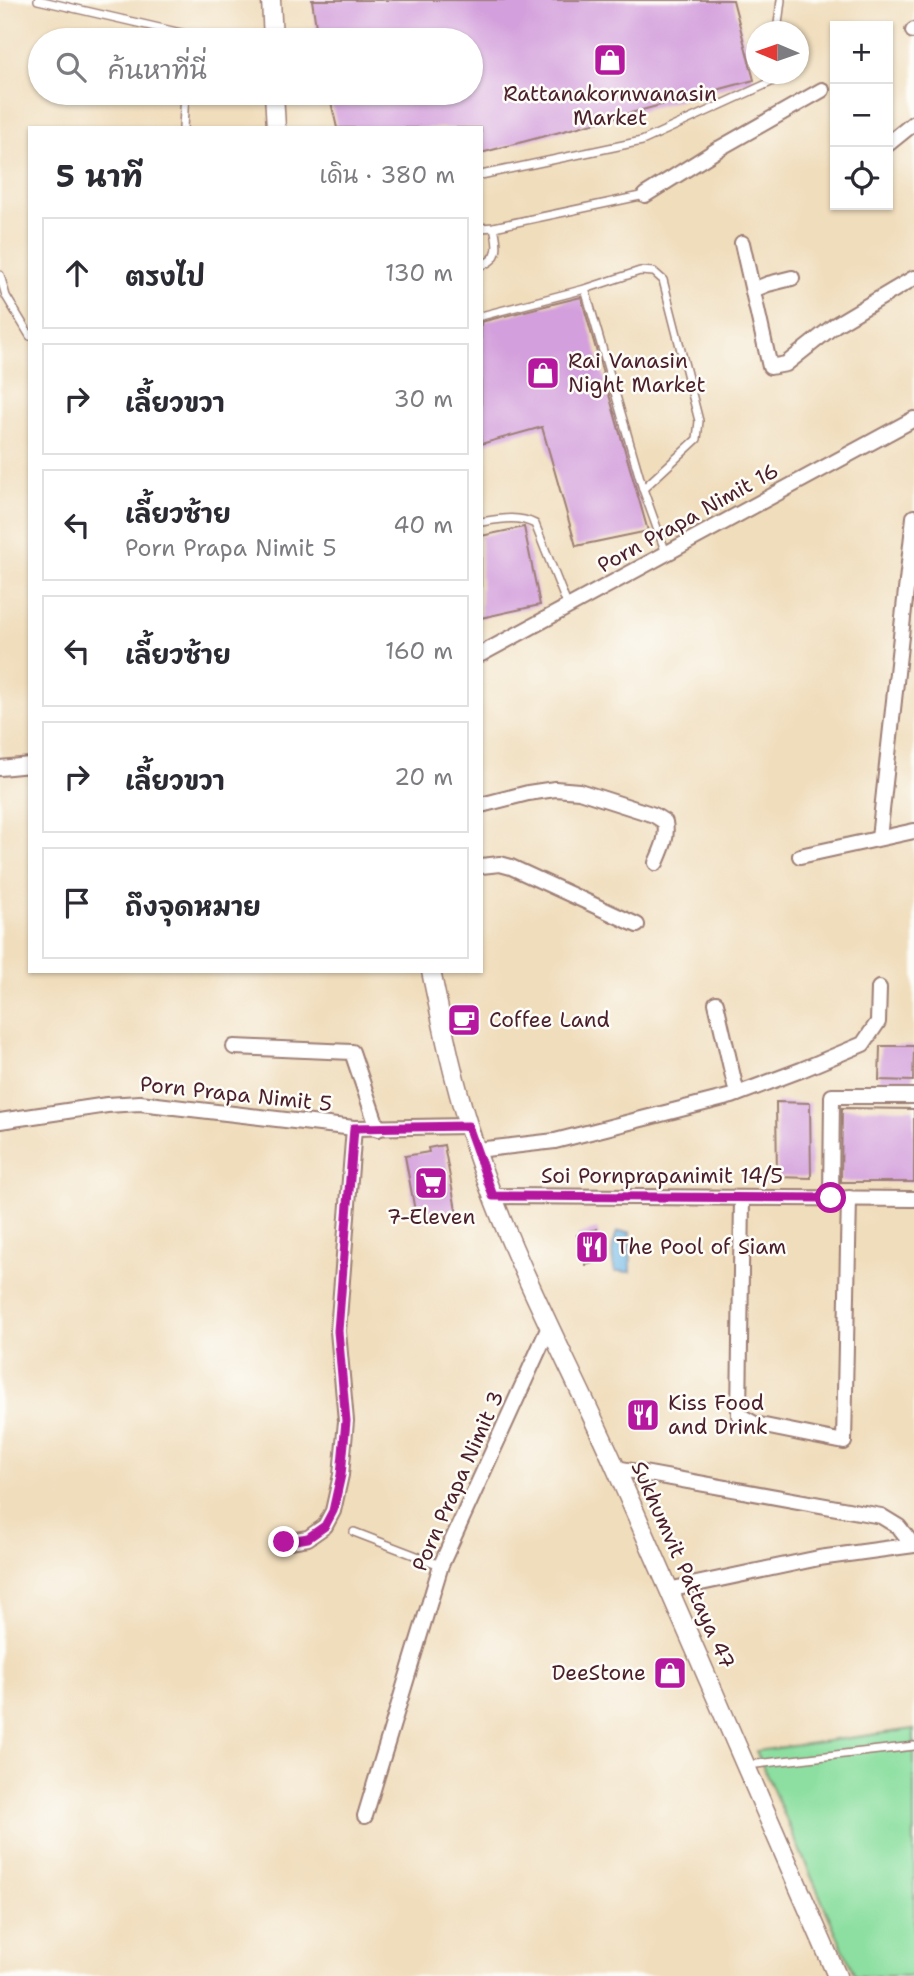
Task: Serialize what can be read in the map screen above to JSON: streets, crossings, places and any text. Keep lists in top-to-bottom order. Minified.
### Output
{"streets":{"street":["Porn Prapa Nimit 16","Porn Prapa Nimit 5","Soi Pornprapanimit 14/5","Porn Prapa Nimit 3","Sukhumvit Pattaya 47"]},"crossings":[["Porn Prapa Nimit 5","Sukhumvit Pattaya 47"],["Soi Pornprapanimit 14/5","Sukhumvit Pattaya 47"],["Porn Prapa Nimit 3","Sukhumvit Pattaya 47"]],"places":{"shop":["Rattanakornwanasin Market","Rai Vanasin Night Market","DeeStone"],"cafe":["Coffee Land"],"supermarket":["7-Eleven"],"restaurant":["The Pool of Siam","Kiss Food and Drink"]},"north":"left","page":{"map_buttons":["+","−"],"search":"ค้นหาที่นี่","heading":["5 นาที","เดิน · 380 m"],"list":[["ตรงไป","130 m"],["เลี้ยวขวา","30 m"],["เลี้ยวซ้าย","Porn Prapa Nimit 5","40 m"],["เลี้ยวซ้าย","160 m"],["เลี้ยวขวา","20 m"],"ถึงจุดหมาย"]}}
